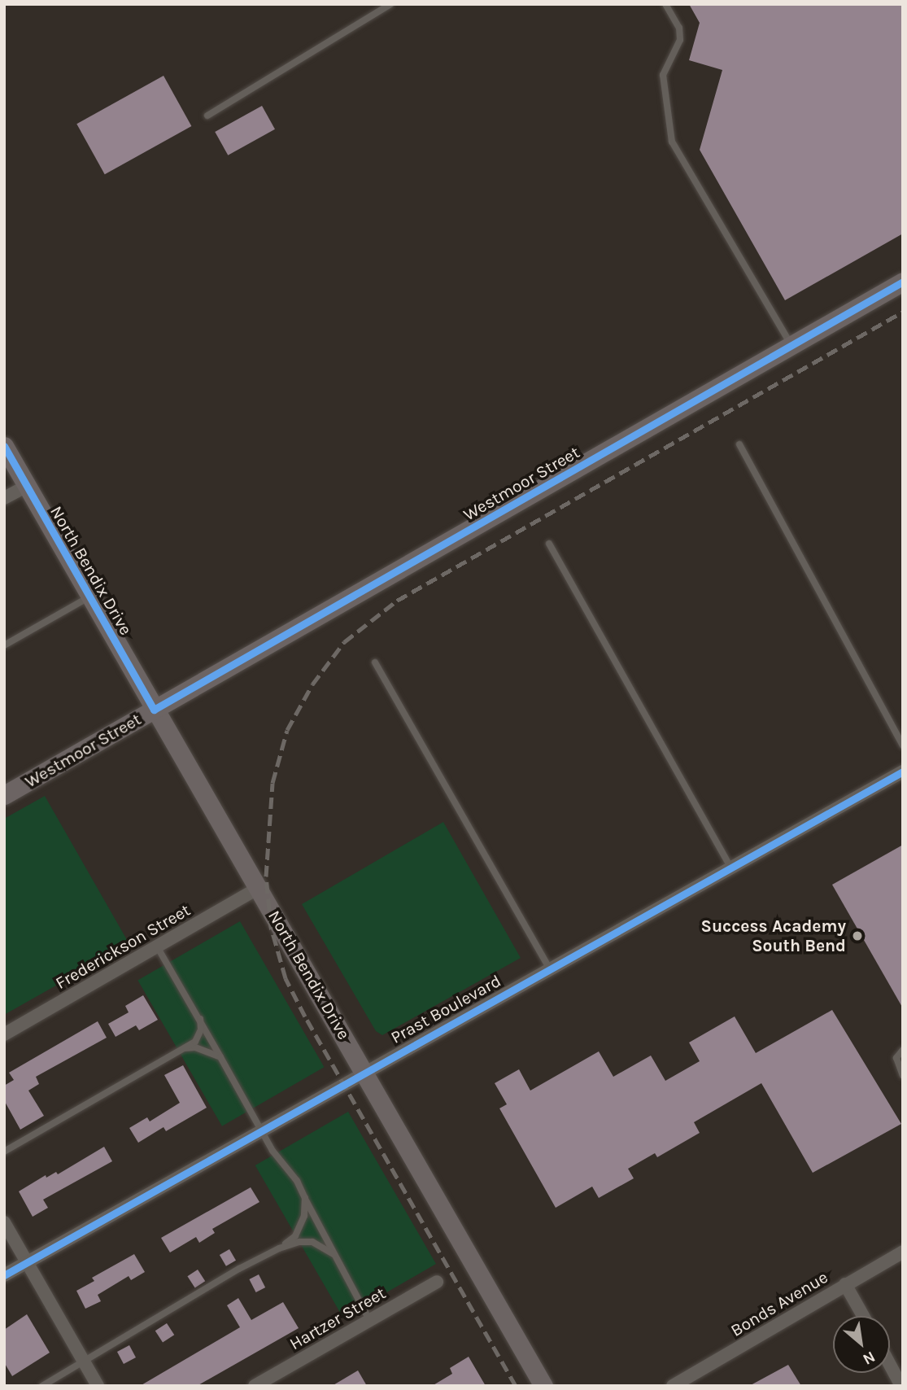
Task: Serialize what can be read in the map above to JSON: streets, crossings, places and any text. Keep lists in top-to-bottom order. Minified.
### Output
{"streets":{"street":["Westmoor Street","North Bendix Drive","Frederickson Street","Prast Boulevard","Bonds Avenue","Hartzer Street"]},"crossings":[["Westmoor Street","North Bendix Drive"],["North Bendix Drive","Frederickson Street"],["North Bendix Drive","Prast Boulevard"]],"places":["Success Academy South Bend"],"north":"bottom right"}
